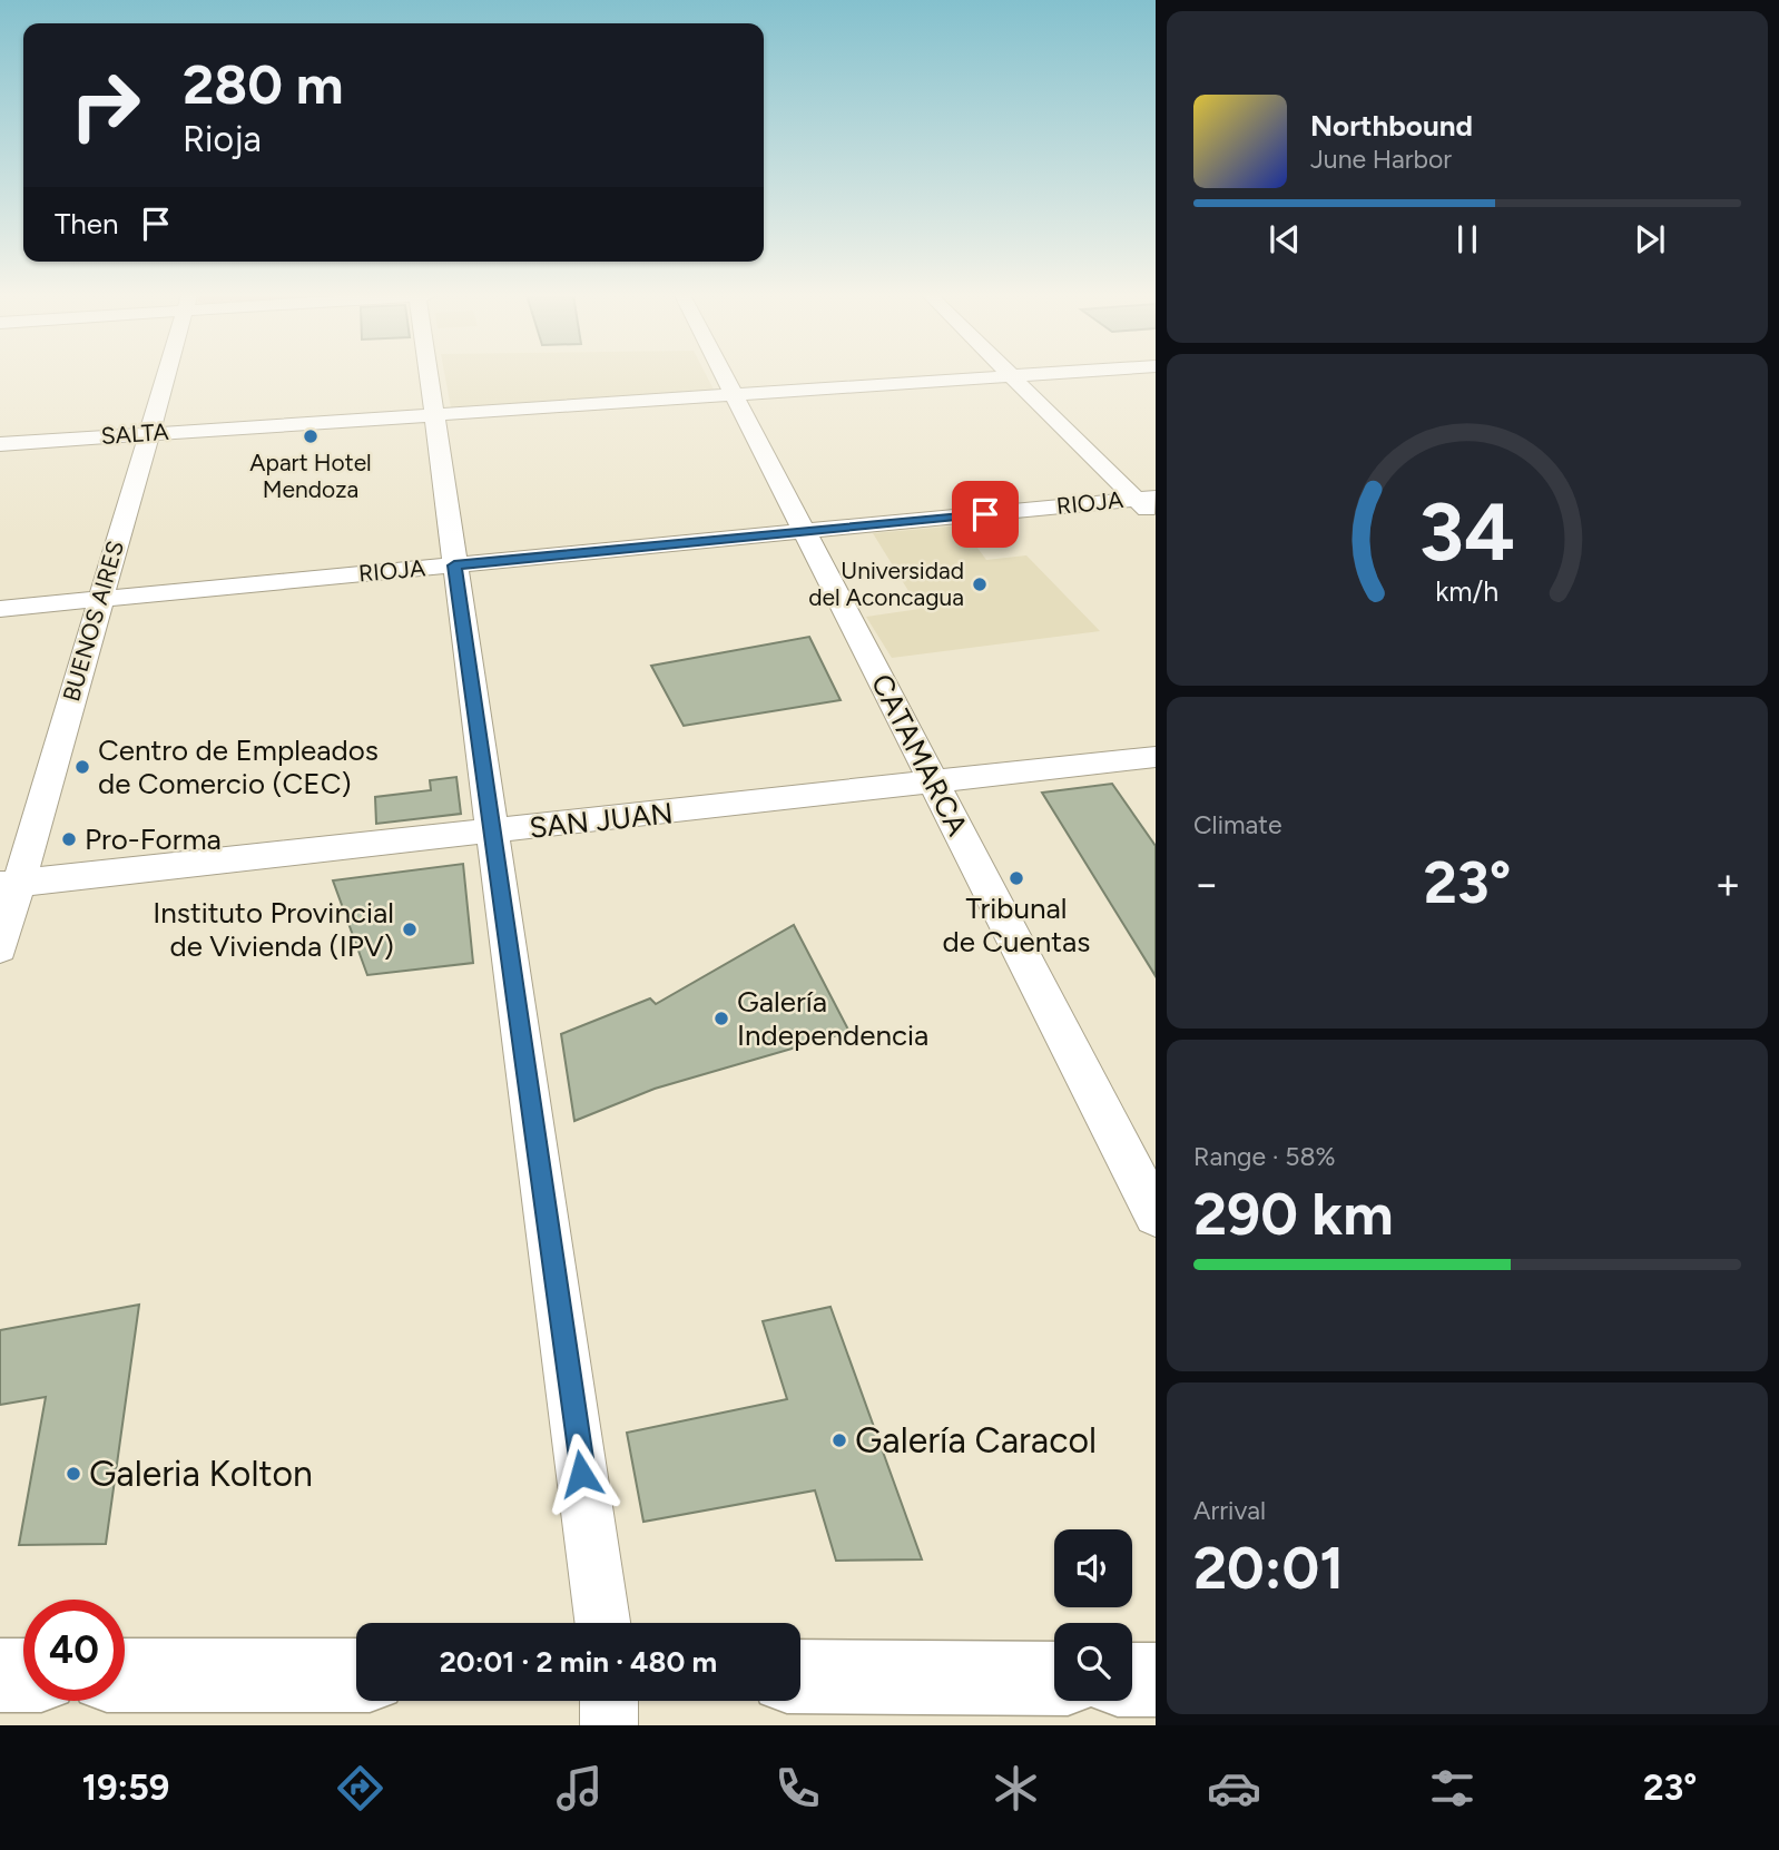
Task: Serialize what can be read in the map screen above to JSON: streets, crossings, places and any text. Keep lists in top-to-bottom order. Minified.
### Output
{"streets":{"street":["SALTA","RIOJA","BUENOS AIRES","CATAMARCA","SAN JUAN"]},"crossings":[["SALTA","BUENOS AIRES"],["SALTA","CATAMARCA"],["RIOJA","BUENOS AIRES"],["RIOJA","CATAMARCA"],["BUENOS AIRES","SAN JUAN"],["CATAMARCA","SAN JUAN"]],"places":["Apart Hotel Mendoza","Universidad del Aconcagua","Centro de Empleados de Comercio (CEC)","Pro-Forma","Tribunal de Cuentas","Instituto Provincial de Vivienda (IPV)","Galería Independencia","Galería Caracol","Galeria Kolton"],"page":{"turn":["280 m","Rioja"],"song":["Northbound","June Harbor"],"then":"Then","tile":["Climate",["Range · 58%","290 km"],["Arrival","20:01"]],"heat":["−","23°","+"],"limit":"40","trip":"20:01 · 2 min · 480 m","tabs":["19:59","23°"],"gauge":["34","km/h"]}}
